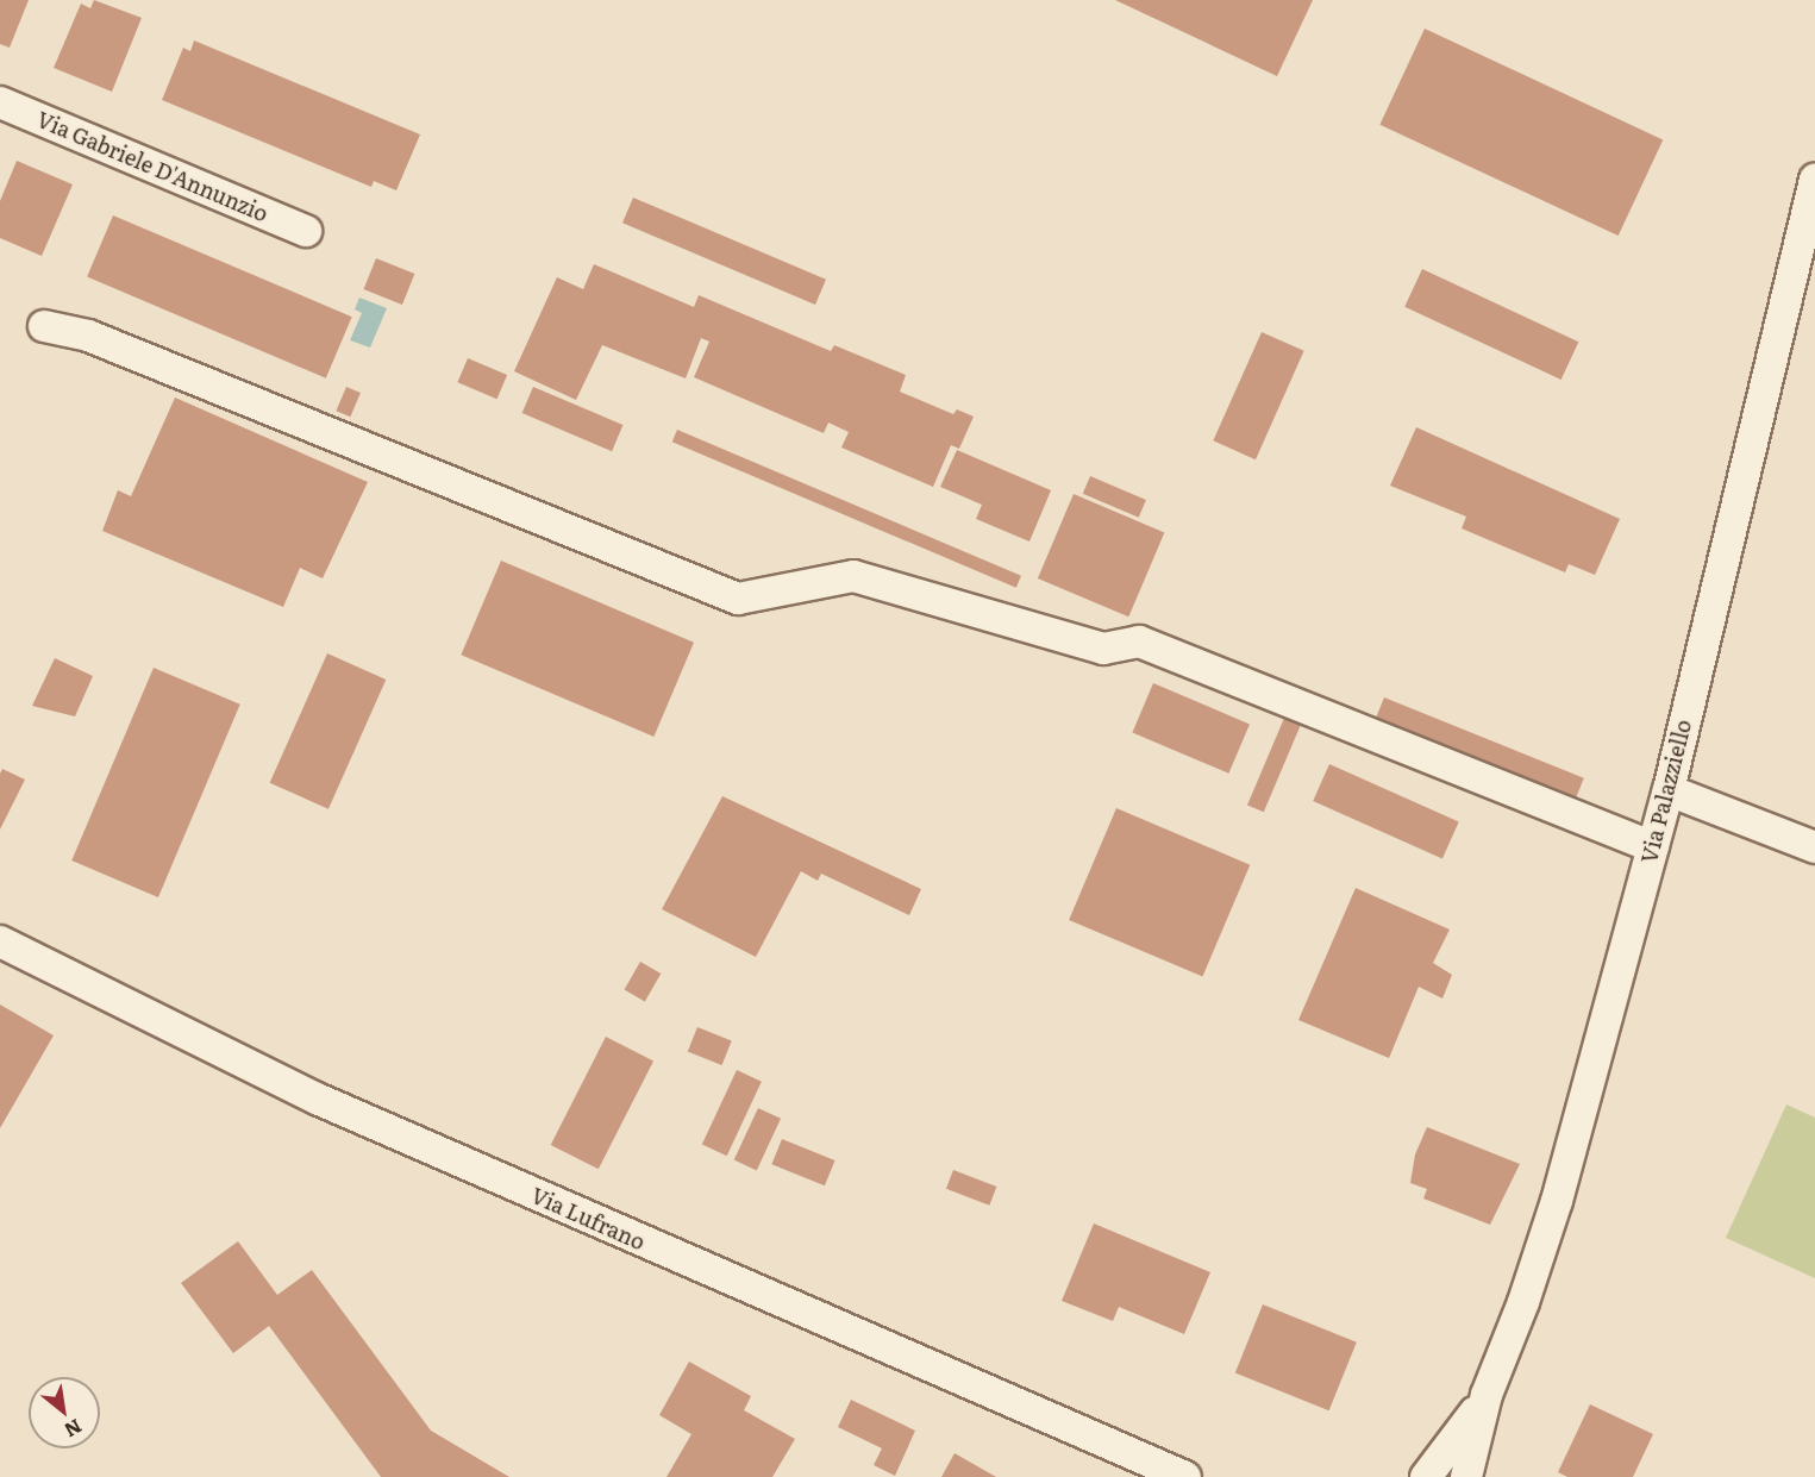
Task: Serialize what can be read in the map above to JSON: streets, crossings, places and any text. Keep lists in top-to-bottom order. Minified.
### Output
{"streets":{"street":["Via Gabriele D'Annunzio","Via Palazziello","Via Lufrano"]},"north":"bottom right"}
